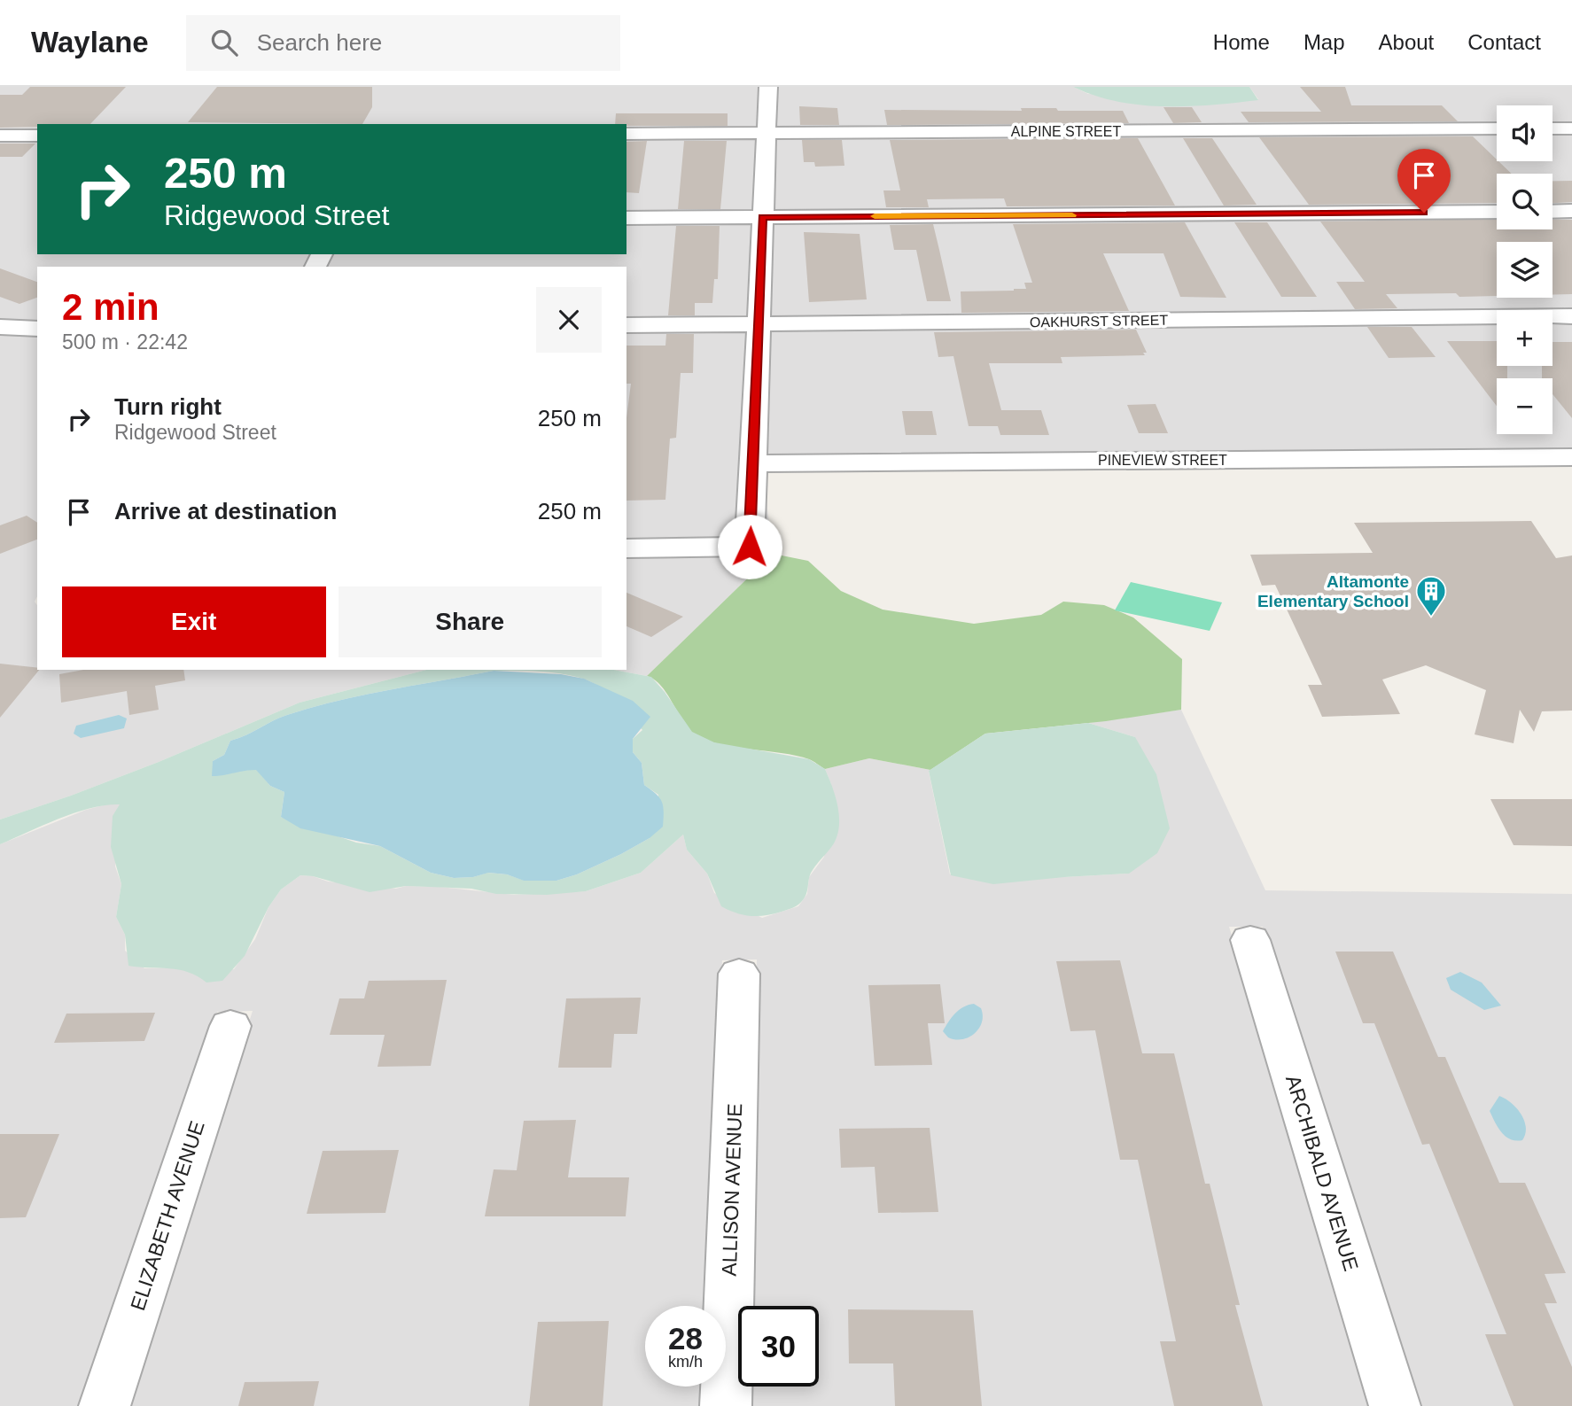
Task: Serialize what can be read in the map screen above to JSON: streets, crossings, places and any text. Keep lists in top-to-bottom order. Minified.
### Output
{"streets":{"street":["ALPINE STREET","OAKHURST STREET","PINEVIEW STREET","ARCHIBALD AVENUE","ALLISON AVENUE","ELIZABETH AVENUE"]},"places":{"building":["Altamonte Elementary School"]},"page":{"header":"Waylane","search":"Search here","nav":["Home","Map","About","Contact"],"map_buttons":["+","−"],"turn":["250 m","Ridgewood Street"],"heading":["2 min","500 m · 22:42"],"list":[{"name":"Turn right","note":"Ridgewood Street","value":"250 m"},{"name":"Arrive at destination","value":"250 m"}],"buttons":["Exit","Share"],"speed":"28 km/h","limit":"30"}}
